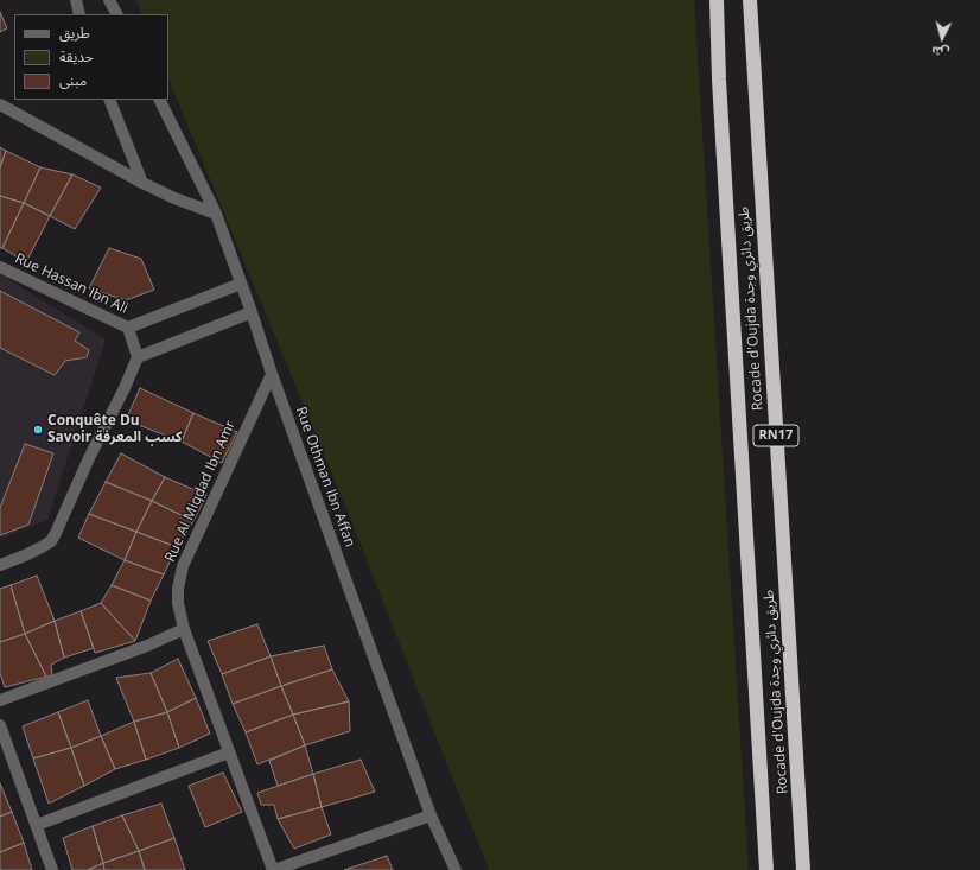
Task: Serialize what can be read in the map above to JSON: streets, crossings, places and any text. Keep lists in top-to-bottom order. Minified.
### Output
{"streets":{"highway":["Rocade d'Oujda طريق دائري وجدة","RN17"],"street":["Rue Hassan Ibn Ali","Rue Othman Ibn Affan","Rue Al Miqdad Ibn Amr"]},"crossings":[["Rue Hassan Ibn Ali","Rue Othman Ibn Affan"],["Rue Othman Ibn Affan","Rue Al Miqdad Ibn Amr"]],"places":["Conquête Du Savoir كسب المعرفة"],"legend":["طريق","حديقة","مبنى"],"north":"bottom"}
